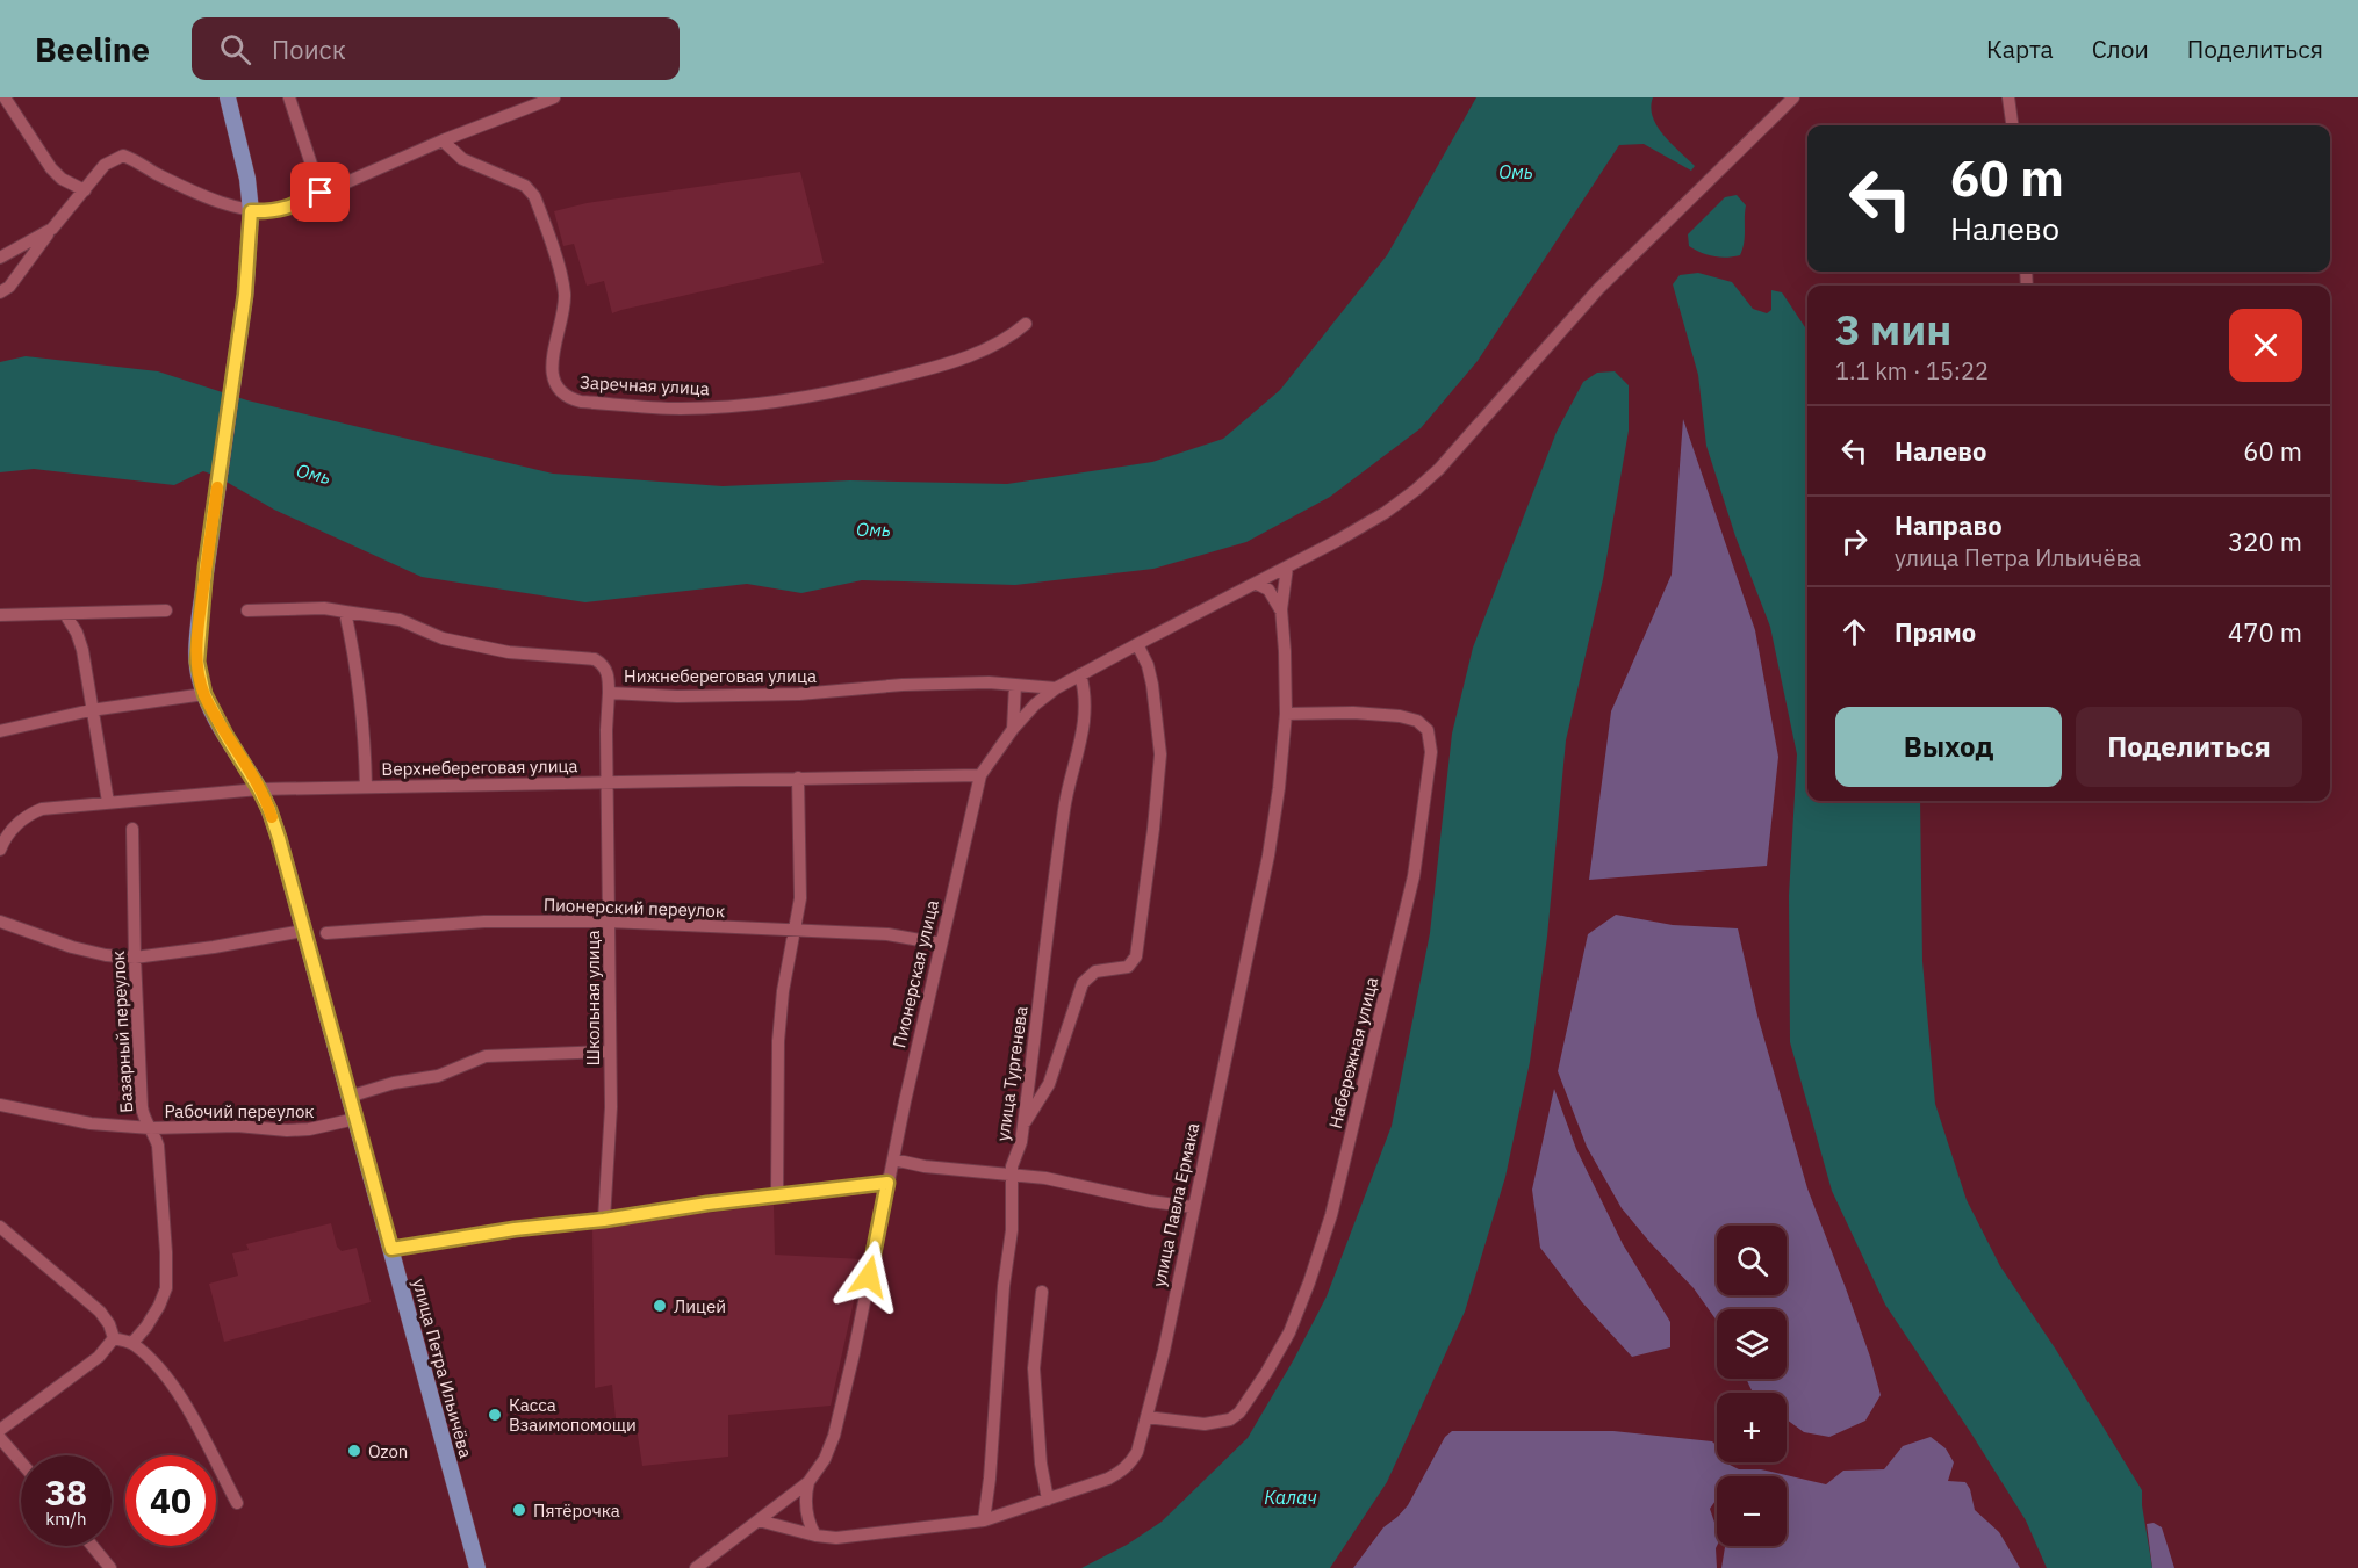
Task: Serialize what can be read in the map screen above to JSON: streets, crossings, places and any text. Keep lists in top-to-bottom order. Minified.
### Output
{"streets":{"main road":["улица Петра Ильичёва"],"street":["Заречная улица","Нижнебереговая улица","Верхнебереговая улица","Пионерский переулок","Пионерская улица","Школьная улица","Базарный переулок","Набережная улица","улица Тургенева","Рабочий переулок","улица Павла Ермака"]},"crossings":[["Нижнебереговая улица","Пионерская улица"],["Нижнебереговая улица","Школьная улица"],["Верхнебереговая улица","Пионерская улица"],["Верхнебереговая улица","Школьная улица"],["Верхнебереговая улица","улица Петра Ильичёва"],["Пионерский переулок","Пионерская улица"],["Пионерский переулок","Школьная улица"],["Пионерская улица","улица Тургенева"],["Пионерская улица","улица Павла Ермака"],["Базарный переулок","Рабочий переулок"],["Набережная улица","улица Павла Ермака"],["улица Тургенева","улица Павла Ермака"],["Рабочий переулок","улица Петра Ильичёва"]],"water":["Омь","Калач"],"places":["Лицей","Касса Взаимопомощи","Ozon","Пятёрочка"],"page":{"header":"Beeline","search":"Поиск","nav":["Карта","Слои","Поделиться"],"turn":["60 m","Налево"],"heading":["3 мин","1.1 km · 15:22"],"list":[{"name":"Налево","value":"60 m"},{"name":"Направо","note":"улица Петра Ильичёва","value":"320 m"},{"name":"Прямо","value":"470 m"}],"buttons":["Выход","Поделиться"],"map_buttons":["+","−"],"speed":"38 km/h","limit":"40"}}
